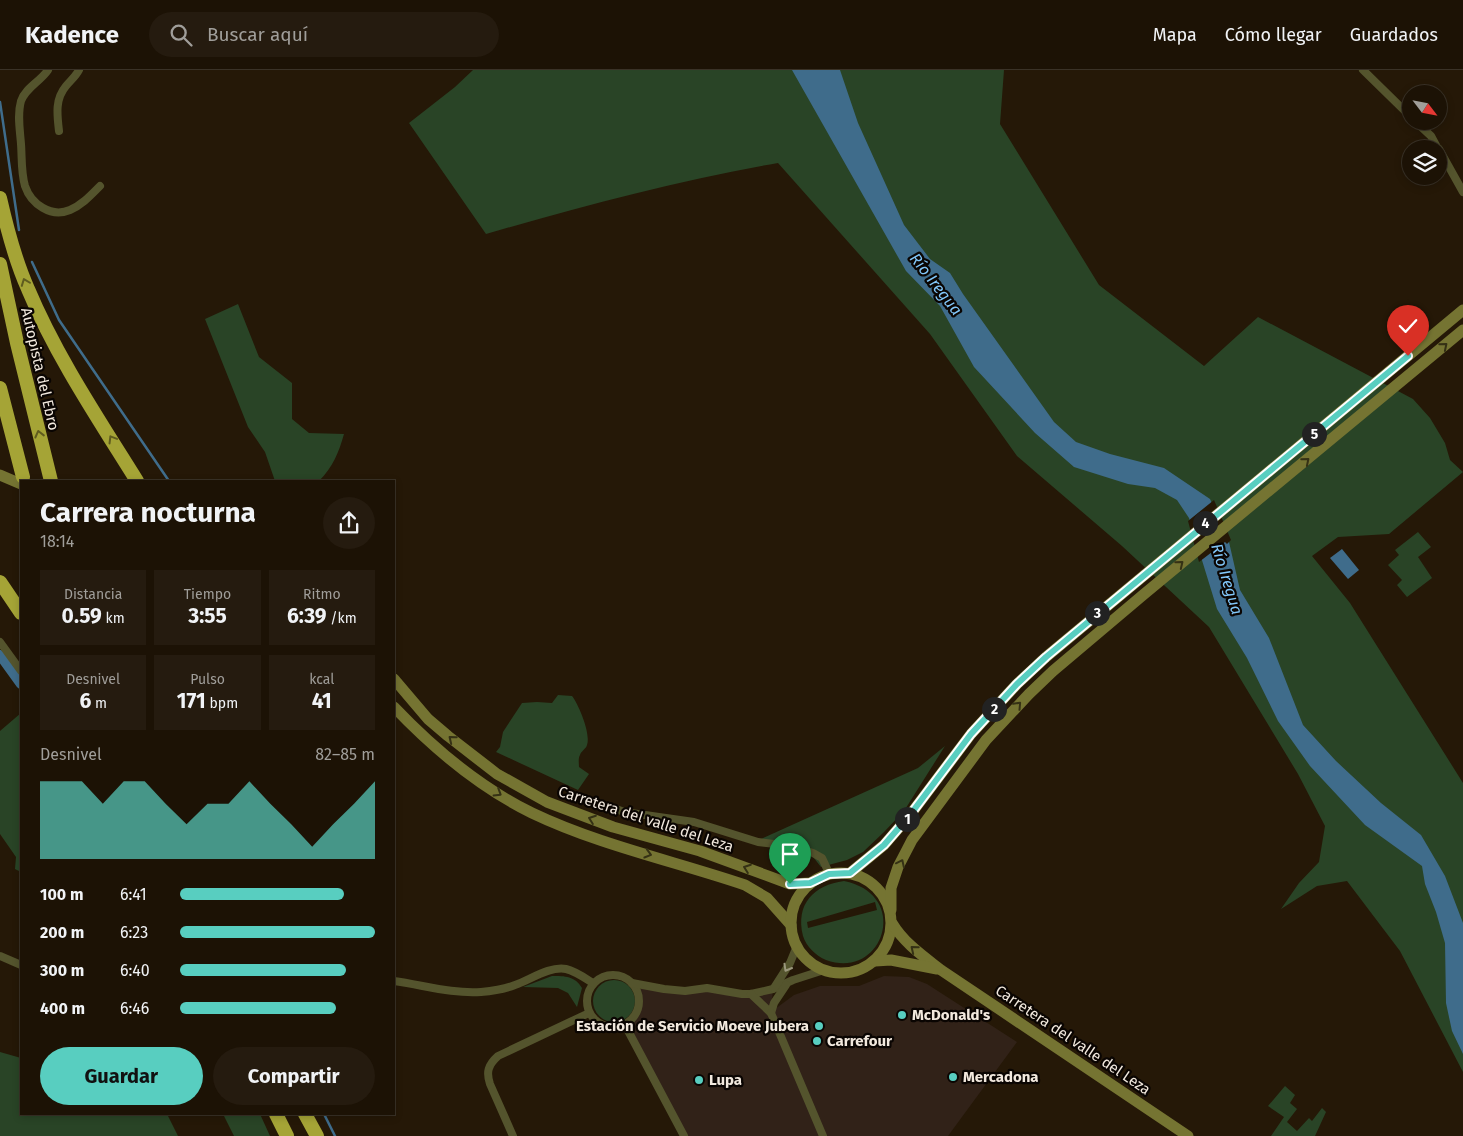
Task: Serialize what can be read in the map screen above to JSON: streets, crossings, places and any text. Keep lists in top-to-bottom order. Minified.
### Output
{"streets":{"highway":["Autopista del Ebro"],"main road":["Carretera del valle del Leza"]},"water":["Río Iregua"],"places":["McDonald's","Estación de Servicio Moeve Jubera","Carrefour","Mercadona","Lupa"],"north":"bottom right","page":{"header":"Kadence","search":"Buscar aquí","nav":["Mapa","Cómo llegar","Guardados"],"pins":["5","4","3","2","1"],"heading":["Carrera nocturna","18:14"],"stats":[["Distancia","0.59 km"],["Tiempo","3:55"],["Ritmo","6:39 /km"],["Desnivel","6 m"],["Pulso","171 bpm"],["kcal","41"]],"chart":["Desnivel","82–85 m"],"list":[{"name":"100 m","note":"6:41"},{"name":"200 m","note":"6:23"},{"name":"300 m","note":"6:40"},{"name":"400 m","note":"6:46"}],"buttons":["Guardar","Compartir"]}}
